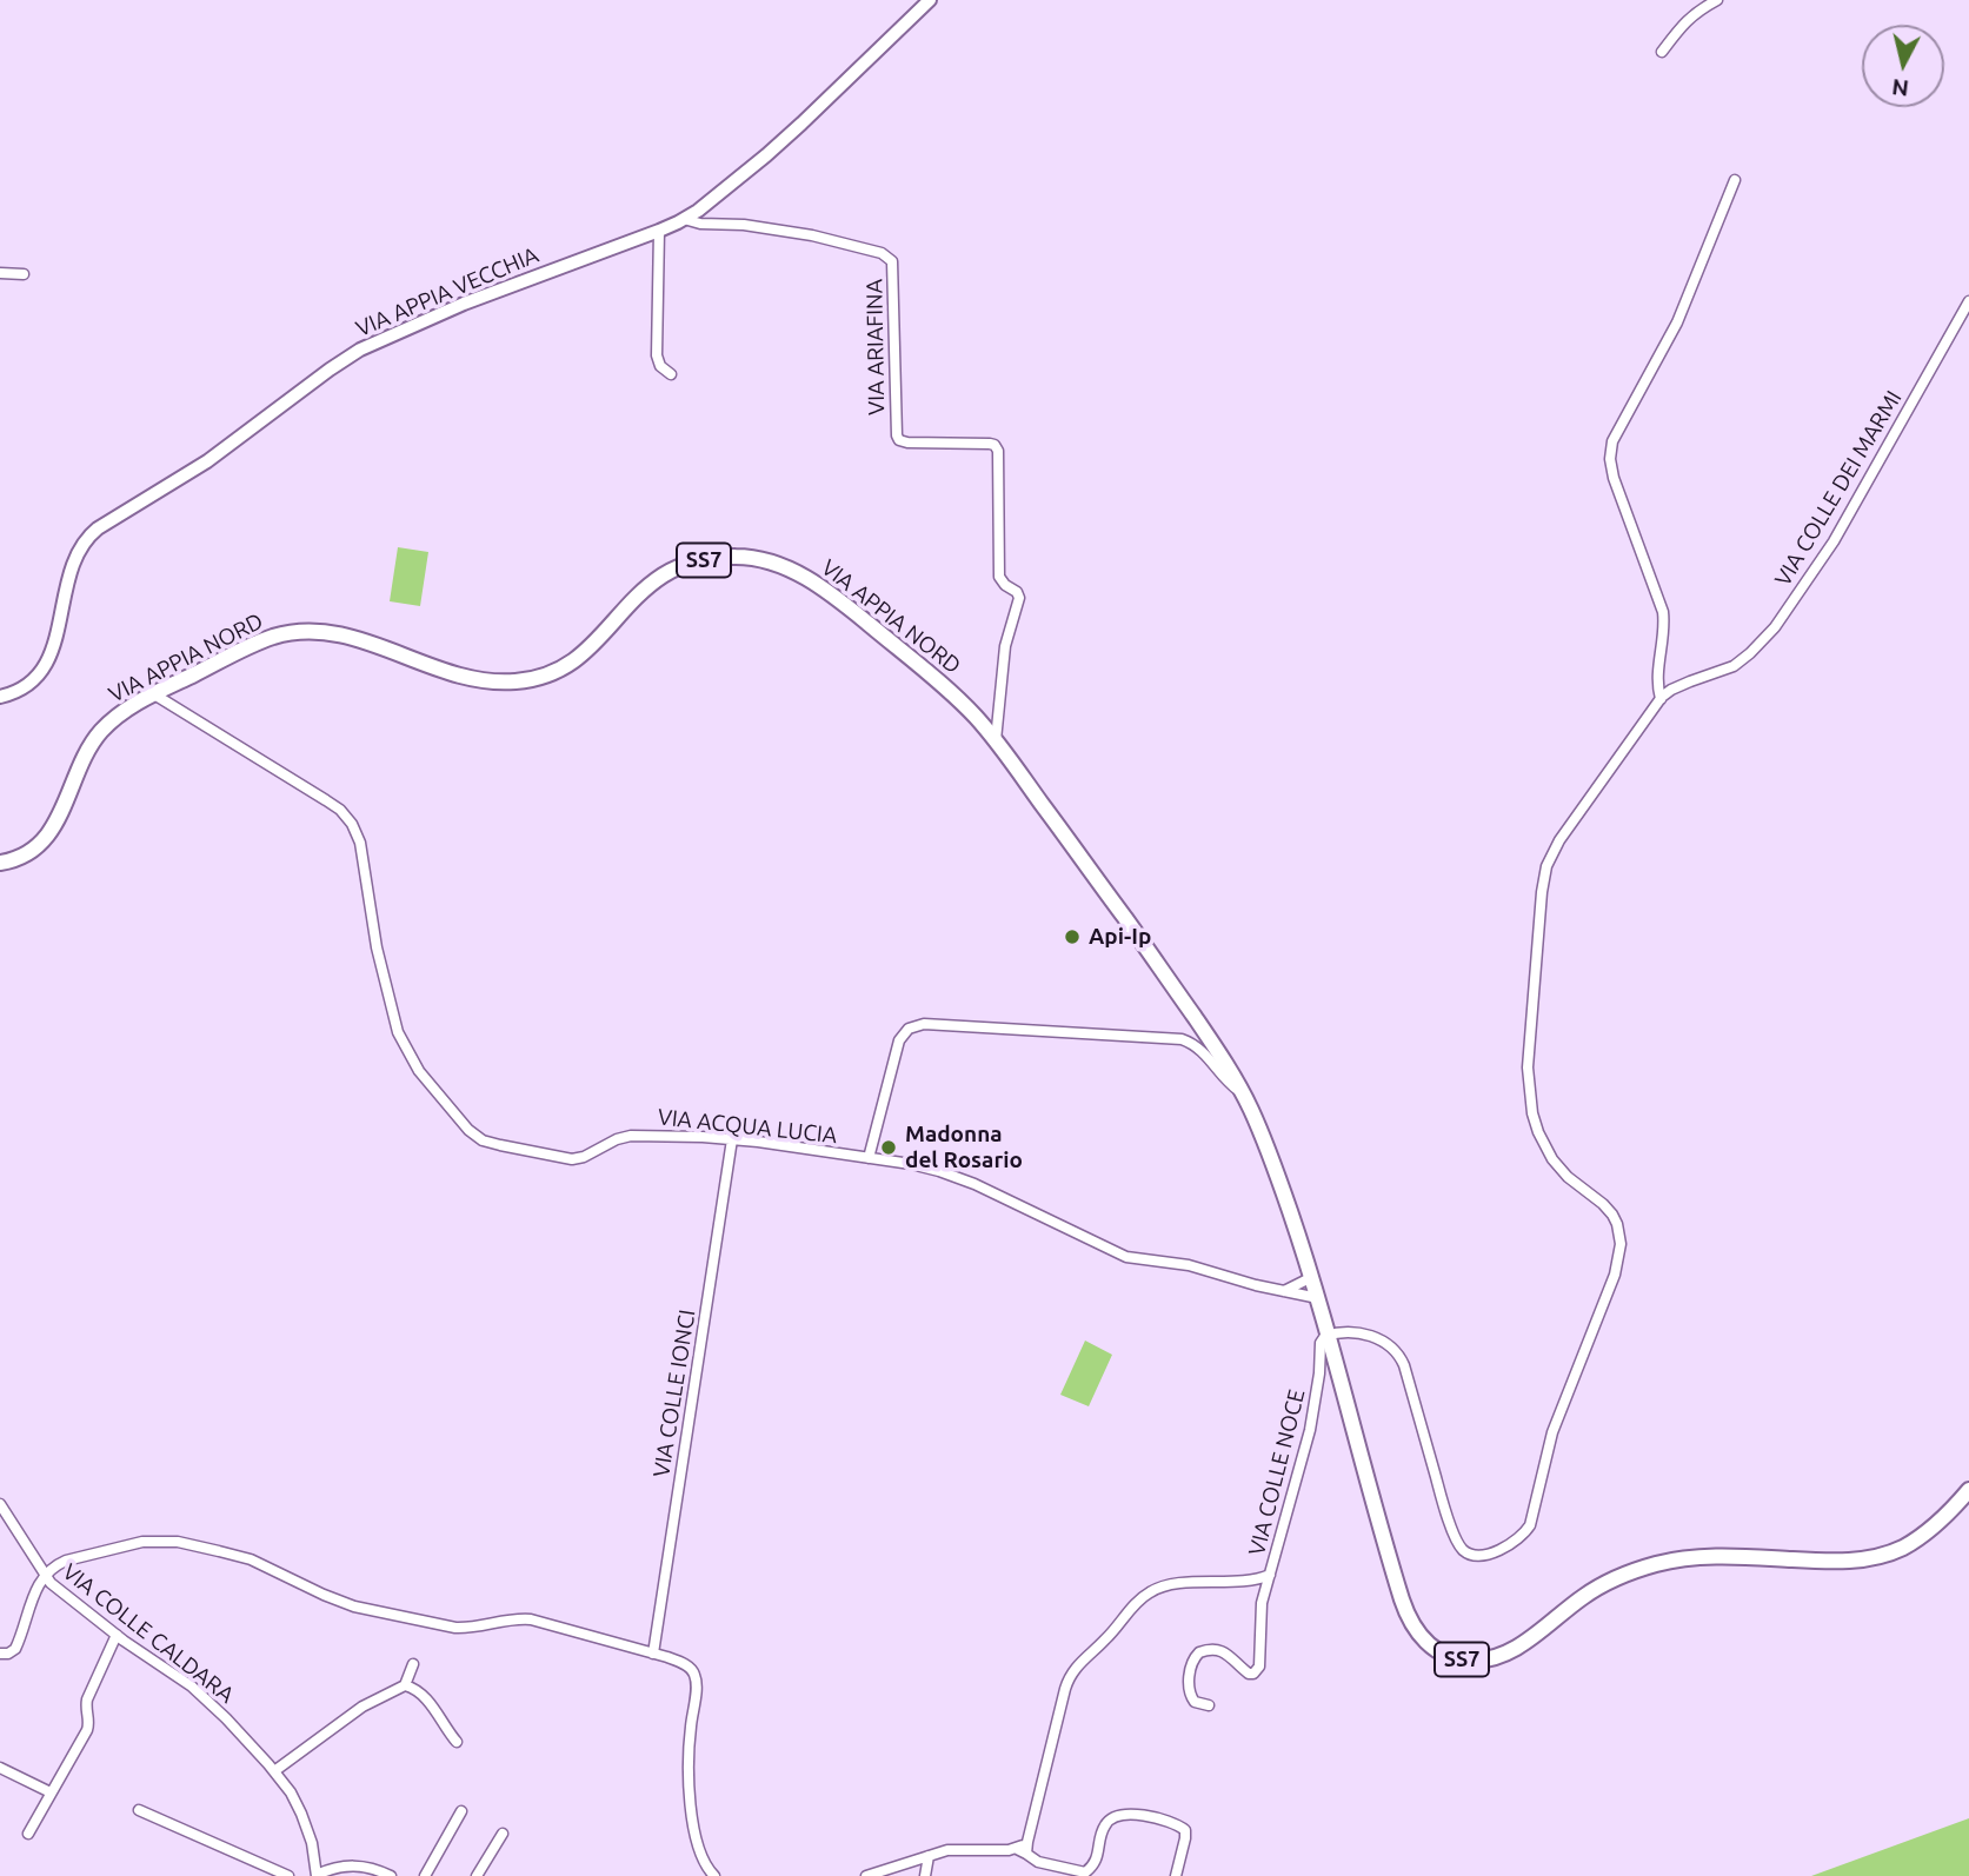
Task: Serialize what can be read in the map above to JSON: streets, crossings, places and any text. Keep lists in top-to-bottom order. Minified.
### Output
{"streets":{"main road":["VIA APPIA VECCHIA","SS7","VIA APPIA NORD"],"street":["VIA ARIAFINA","VIA COLLE DEI MARMI","VIA ACQUA LUCIA","VIA COLLE IONCI","VIA COLLE NOCE","VIA COLLE CALDARA"]},"crossings":[["VIA APPIA VECCHIA","VIA ARIAFINA"],["VIA ARIAFINA","VIA APPIA NORD"],["VIA COLLE DEI MARMI","SS7"],["VIA COLLE DEI MARMI","VIA COLLE NOCE"],["SS7","VIA APPIA NORD"],["SS7","VIA ACQUA LUCIA"],["SS7","VIA COLLE NOCE"],["VIA APPIA NORD","VIA ACQUA LUCIA"],["VIA ACQUA LUCIA","VIA COLLE IONCI"]],"places":["Api-Ip","Madonna del Rosario"],"north":"bottom"}
